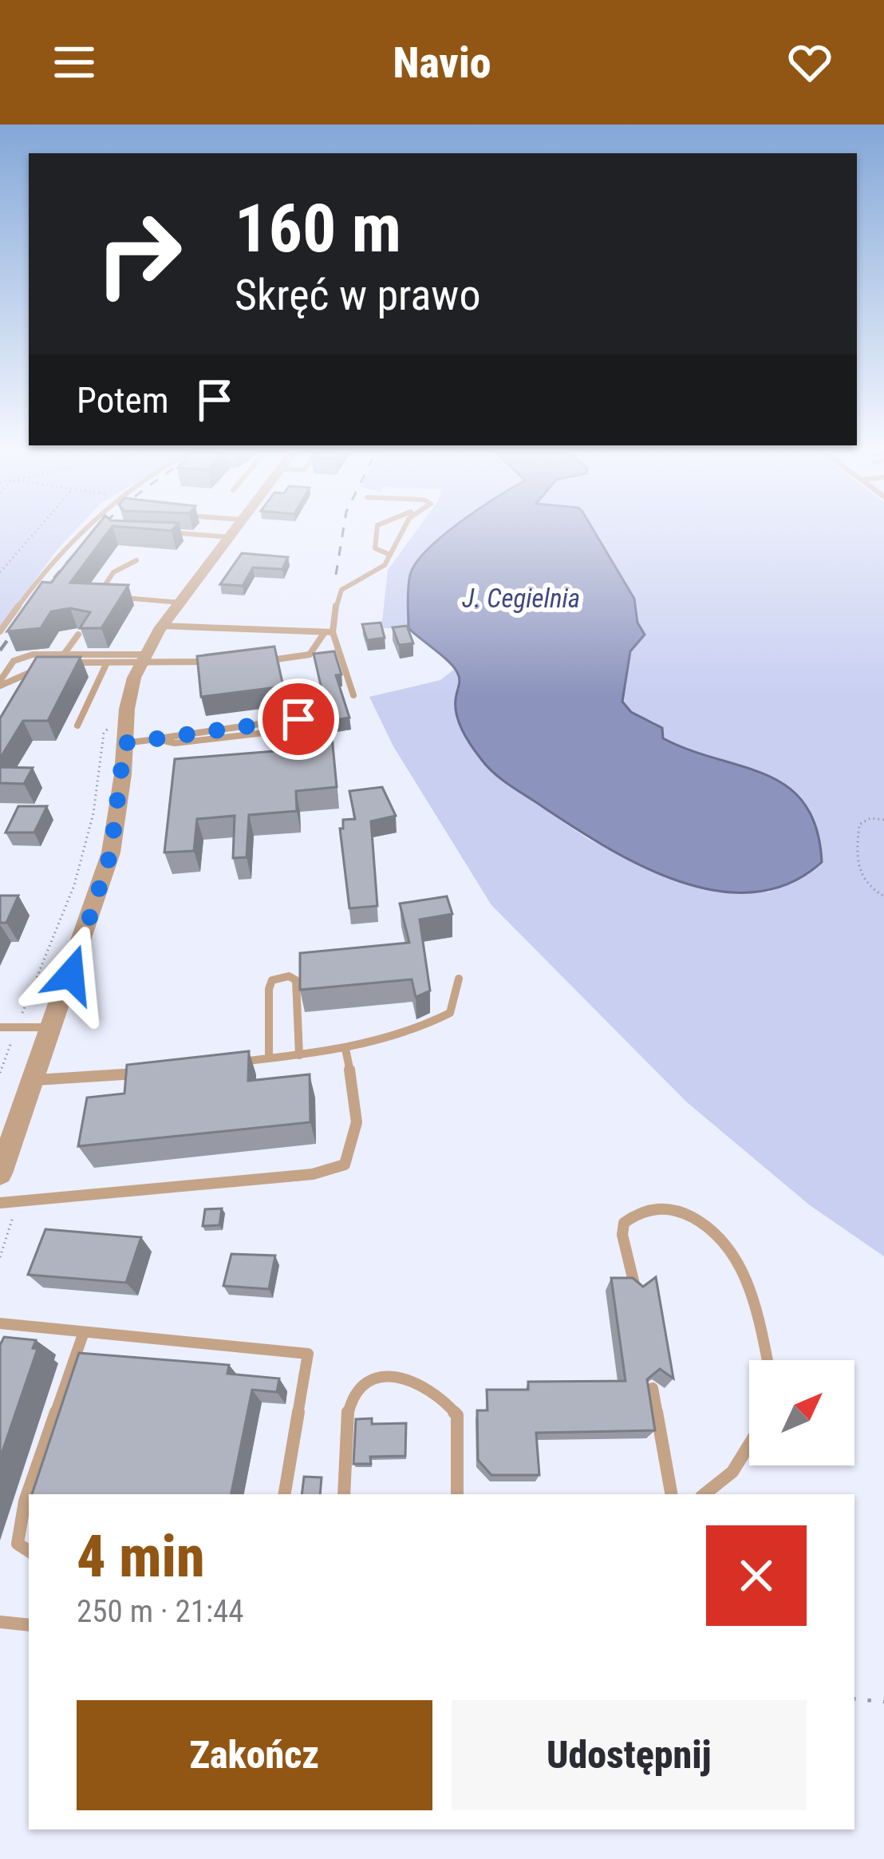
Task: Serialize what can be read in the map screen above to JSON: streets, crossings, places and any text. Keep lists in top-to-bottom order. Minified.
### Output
{"water":["J. Cegielnia"],"north":"top right","page":{"header":"Navio","turn":["160 m","Skręć w prawo"],"then":"Potem","heading":["4 min","250 m · 21:44"],"buttons":["Zakończ","Udostępnij"]}}
